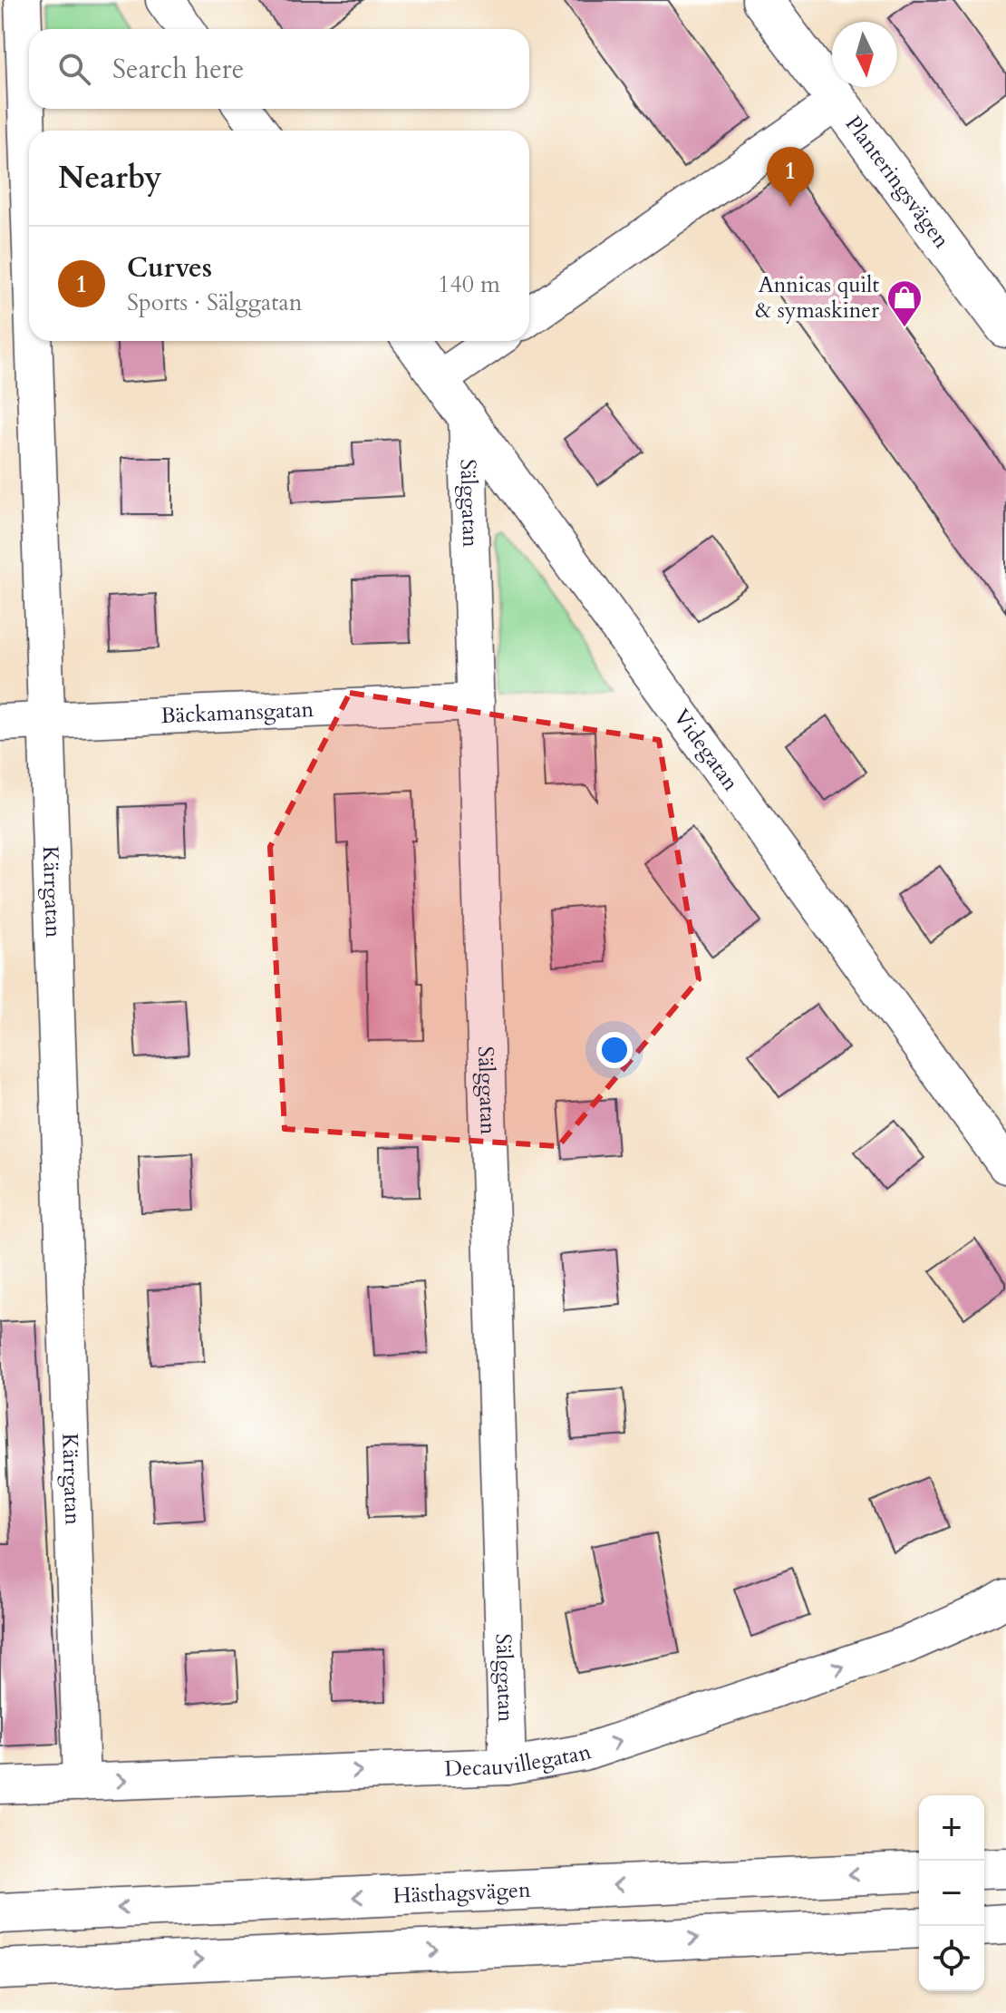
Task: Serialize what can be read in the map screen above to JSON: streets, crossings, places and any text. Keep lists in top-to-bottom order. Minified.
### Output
{"streets":{"main road":["Planteringsvägen","Hästhagsvägen"],"street":["Sälggatan","Bäckamansgatan","Videgatan","Kärrgatan","Decauvillegatan"]},"crossings":[["Sälggatan","Bäckamansgatan"],["Sälggatan","Videgatan"],["Sälggatan","Decauvillegatan"],["Bäckamansgatan","Kärrgatan"],["Kärrgatan","Decauvillegatan"]],"one_way":["Decauvillegatan"],"places":{"shop":["Annicas quilt & symaskiner"]},"north":"bottom","page":{"search":"Search here","heading":"Nearby","pins":"1","list":[{"mark":"1","name":"Curves","note":"Sports · Sälggatan","value":"140 m"}],"map_buttons":["+","−"]}}
